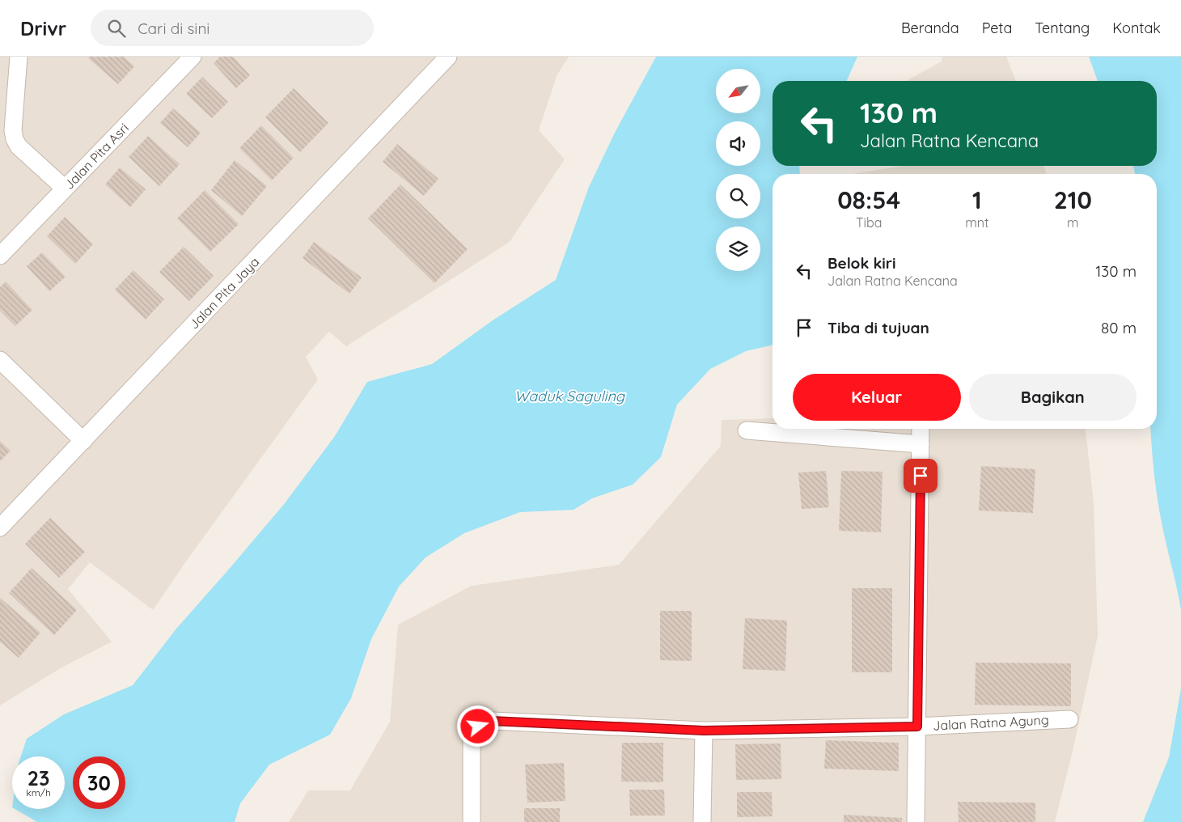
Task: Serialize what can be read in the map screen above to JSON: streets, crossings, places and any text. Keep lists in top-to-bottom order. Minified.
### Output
{"streets":{"street":["Jalan Pita Asri","Jalan Pita Jaya","Jalan Ratna Agung"]},"water":["Waduk Saguling"],"north":"bottom left","page":{"header":"Drivr","search":"Cari di sini","nav":["Beranda","Peta","Tentang","Kontak"],"turn":["130 m","Jalan Ratna Kencana"],"eta":["08:54","Tiba","1","mnt","210","m"],"list":[{"name":"Belok kiri","note":"Jalan Ratna Kencana","value":"130 m"},{"name":"Tiba di tujuan","value":"80 m"}],"buttons":["Keluar","Bagikan"],"speed":"23 km/h","limit":"30"}}
